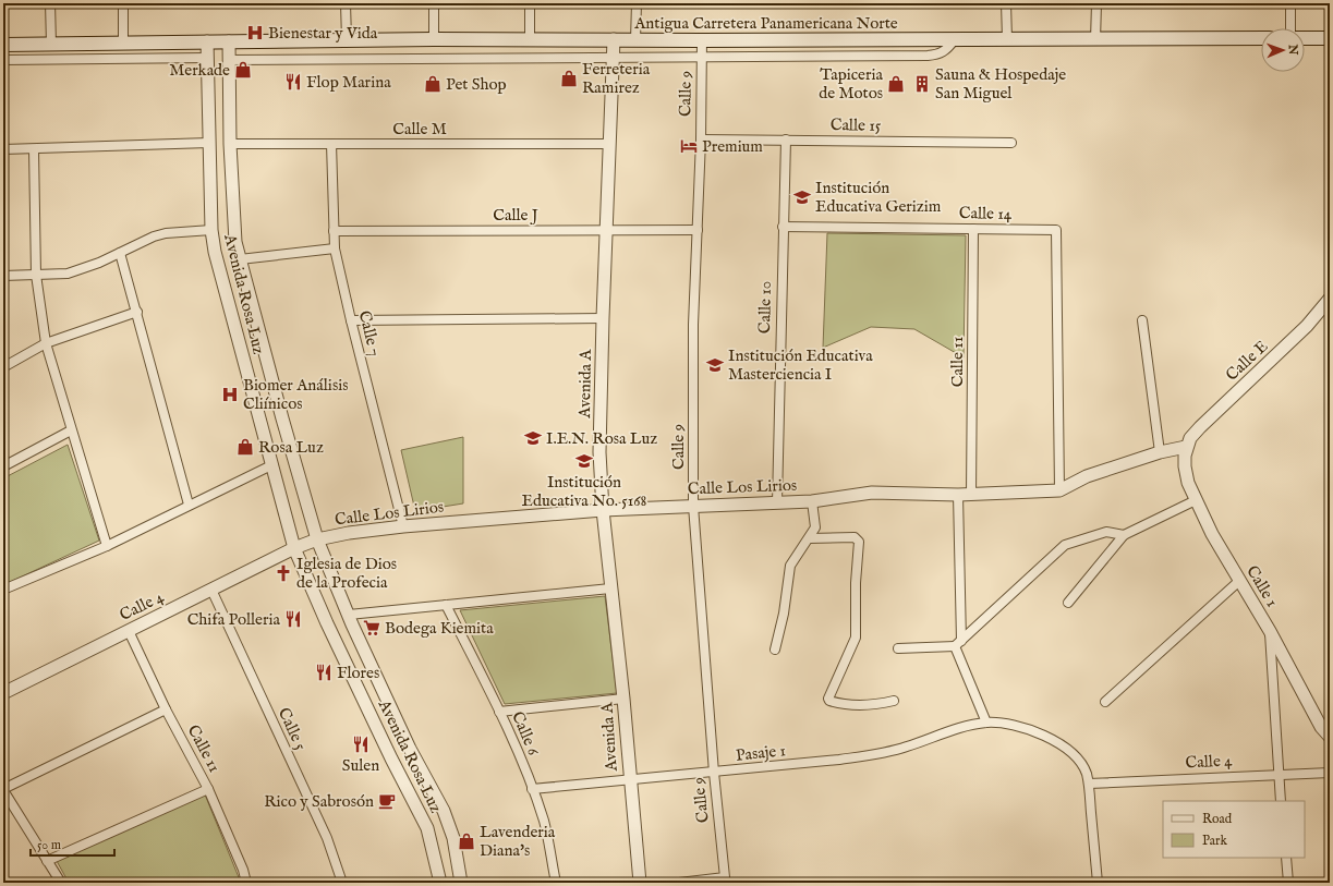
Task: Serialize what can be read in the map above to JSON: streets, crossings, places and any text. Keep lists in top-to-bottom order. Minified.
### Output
{"streets":{"main road":["Antigua Carretera Panamericana Norte"],"street":["Calle 9","Calle 15","Calle M","Calle 14","Calle J","Avenida Rosa Luz","Calle 10","Calle 7","Calle E","Calle 11","Avenida A","Calle Los Lirios","Calle 1","Calle 4","Calle 5","Calle 6","Pasaje 1"]},"crossings":[["Antigua Carretera Panamericana Norte","Calle 9"],["Antigua Carretera Panamericana Norte","Avenida Rosa Luz"],["Antigua Carretera Panamericana Norte","Avenida A"],["Calle 9","Calle 15"],["Calle 9","Calle J"],["Calle 9","Calle Los Lirios"],["Calle 9","Pasaje 1"],["Calle 15","Calle 10"],["Calle M","Avenida Rosa Luz"],["Calle M","Calle 7"],["Calle M","Avenida A"],["Calle 14","Calle 10"],["Calle 14","Calle 11"],["Calle 14","Calle Los Lirios"],["Calle J","Calle 7"],["Calle J","Avenida A"],["Avenida Rosa Luz","Calle Los Lirios"],["Avenida Rosa Luz","Calle 4"],["Calle 10","Calle Los Lirios"],["Calle 7","Calle Los Lirios"],["Calle E","Calle Los Lirios"],["Calle E","Calle 1"],["Calle 11","Calle Los Lirios"],["Calle 11","Calle 4"],["Avenida A","Calle Los Lirios"],["Avenida A","Pasaje 1"],["Calle Los Lirios","Calle 1"],["Calle Los Lirios","Calle 4"],["Calle 4","Calle 5"],["Calle 4","Pasaje 1"],["Calle 6","Pasaje 1"]],"places":{"hospital":["Bienestar y Vida","Biomer Análisis Cliínicos"],"shop":["Merkade","Ferreteria Ramirez","Pet Shop","Tapiceria de Motos","Rosa Luz","Lavenderia Diana's"],"restaurant":["Flop Marina","Chifa Polleria","Flores","Sulen"],"building":["Sauna & Hospedaje San Miguel"],"hotel":["Premium"],"school or university":["Institución Educativa Gerizim","Institución Educativa Masterciencia I","I.E.N. Rosa Luz","Institución Educativa No. 5168"],"church":["Iglesia de Dios de la Profecia"],"supermarket":["Bodega Kiemita"],"cafe":["Rico y Sabrosón"]},"legend":["Road","Park"],"scale_bar":"50 m","north":"right"}
